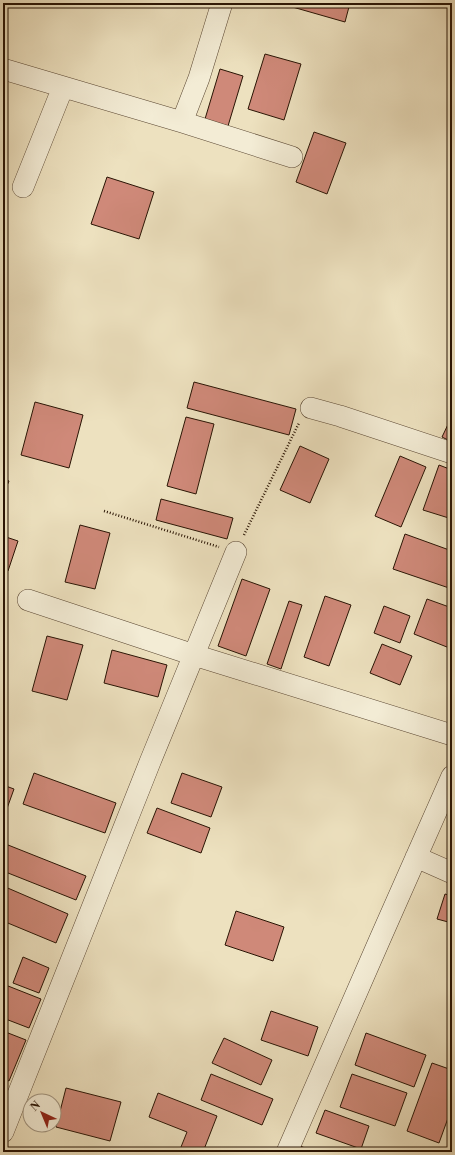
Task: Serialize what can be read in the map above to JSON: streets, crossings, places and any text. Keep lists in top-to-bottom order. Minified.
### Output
{"north":"top left"}
